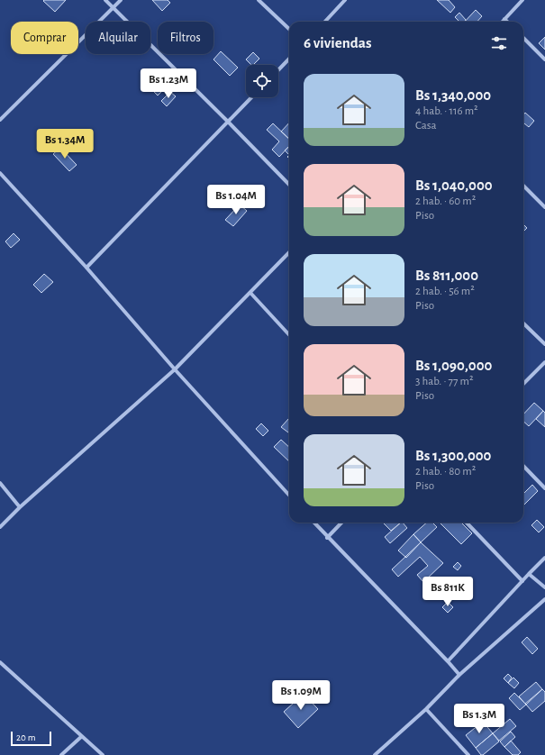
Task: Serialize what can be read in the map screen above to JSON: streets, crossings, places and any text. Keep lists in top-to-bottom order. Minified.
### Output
{"scale_bar":"20 m","page":{"chip":["Comprar","Alquilar","Filtros"],"heading":"6 viviendas","list":[{"name":"Bs 1,340,000","note":"4 hab. · 116 m² · Casa"},{"name":"Bs 1,040,000","note":"2 hab. · 60 m² · Piso"},{"name":"Bs 811,000","note":"2 hab. · 56 m² · Piso"},{"name":"Bs 1,090,000","note":"3 hab. · 77 m² · Piso"},{"name":"Bs 1,300,000","note":"2 hab. · 80 m² · Piso"}],"price":["Bs 1.23M","Bs 1.34M","Bs 1.04M","Bs 811K","Bs 1.09M","Bs 1.3M"],"scale":"20 m"}}
